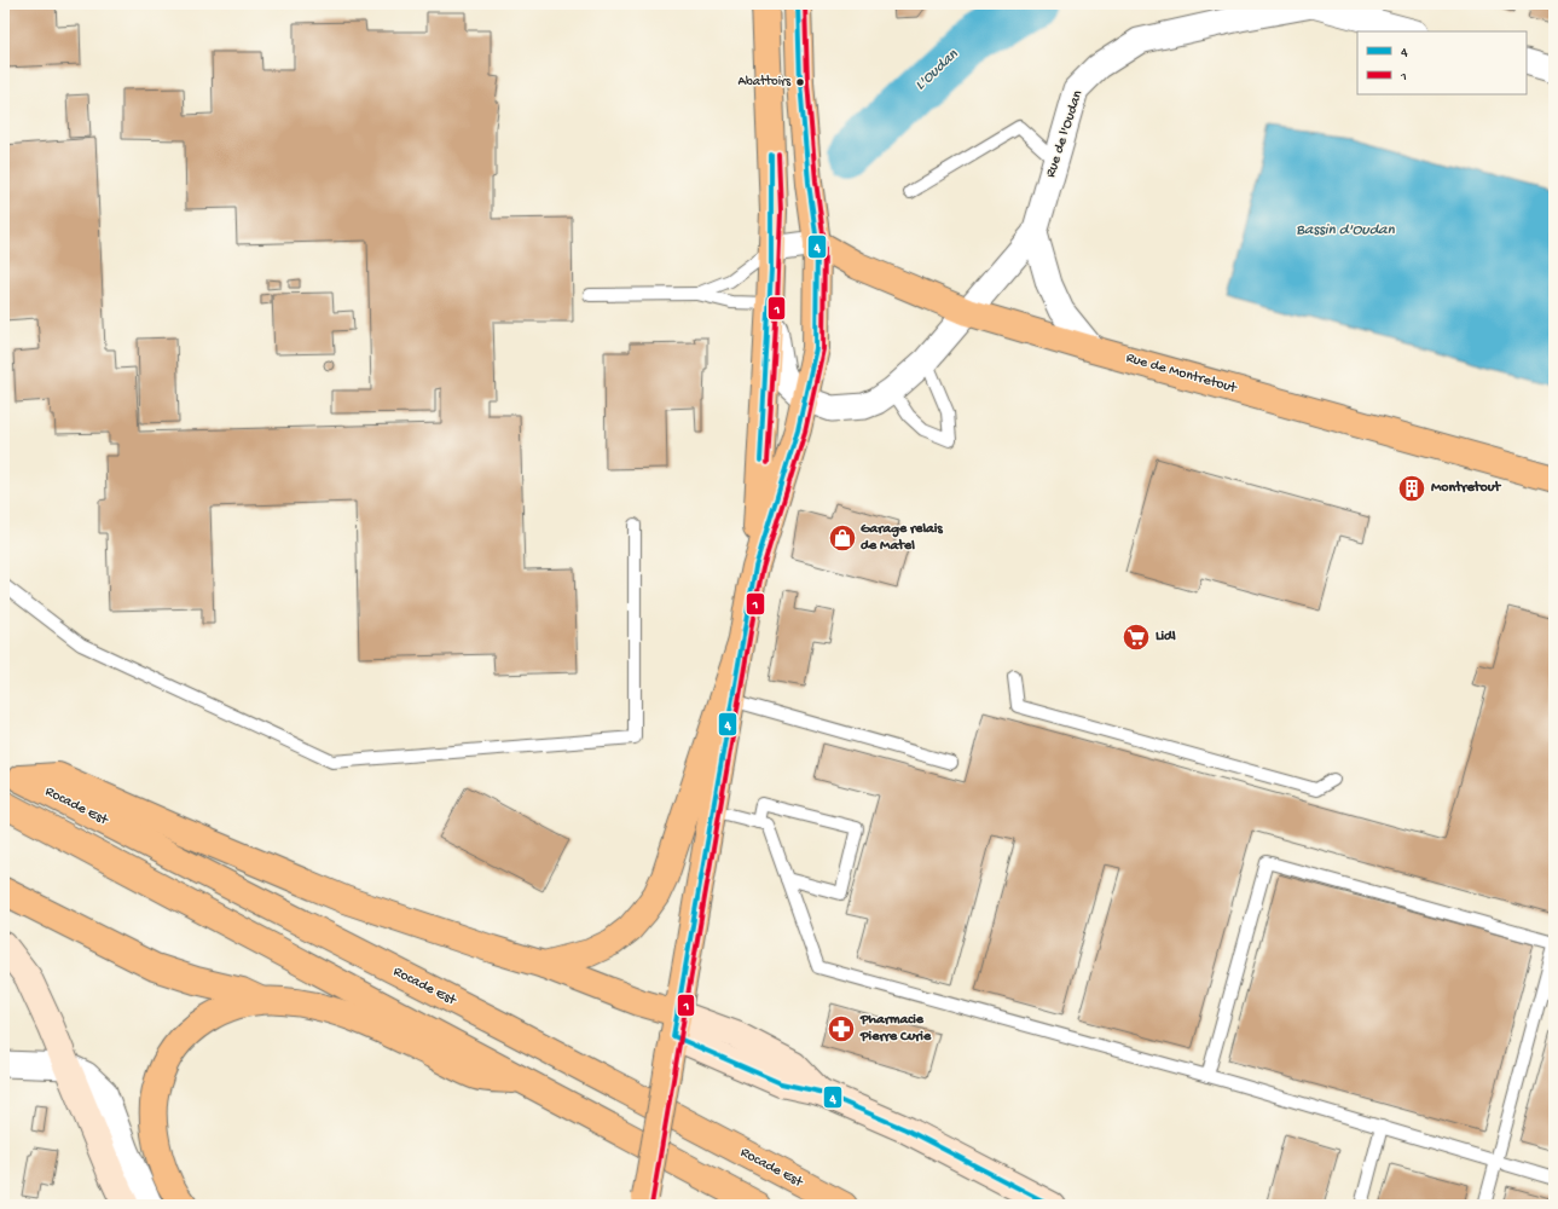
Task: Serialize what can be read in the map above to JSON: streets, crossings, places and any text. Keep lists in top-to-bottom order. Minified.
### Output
{"streets":{"main road":["Rue de Montretout","Rocade Est"],"street":["Rue de l'Oudan"]},"crossings":[["Rue de l'Oudan","Rue de Montretout"]],"water":["L'Oudan","Bassin d'Oudan"],"places":{"other":["Abattoirs"],"building":["Montretout"],"shop":["Garage relais de Matel"],"supermarket":["Lidl"],"pharmacy":["Pharmacie Pierre Curie"]},"lines":["transit line 4","transit line 1"],"legend":["4","1"]}
